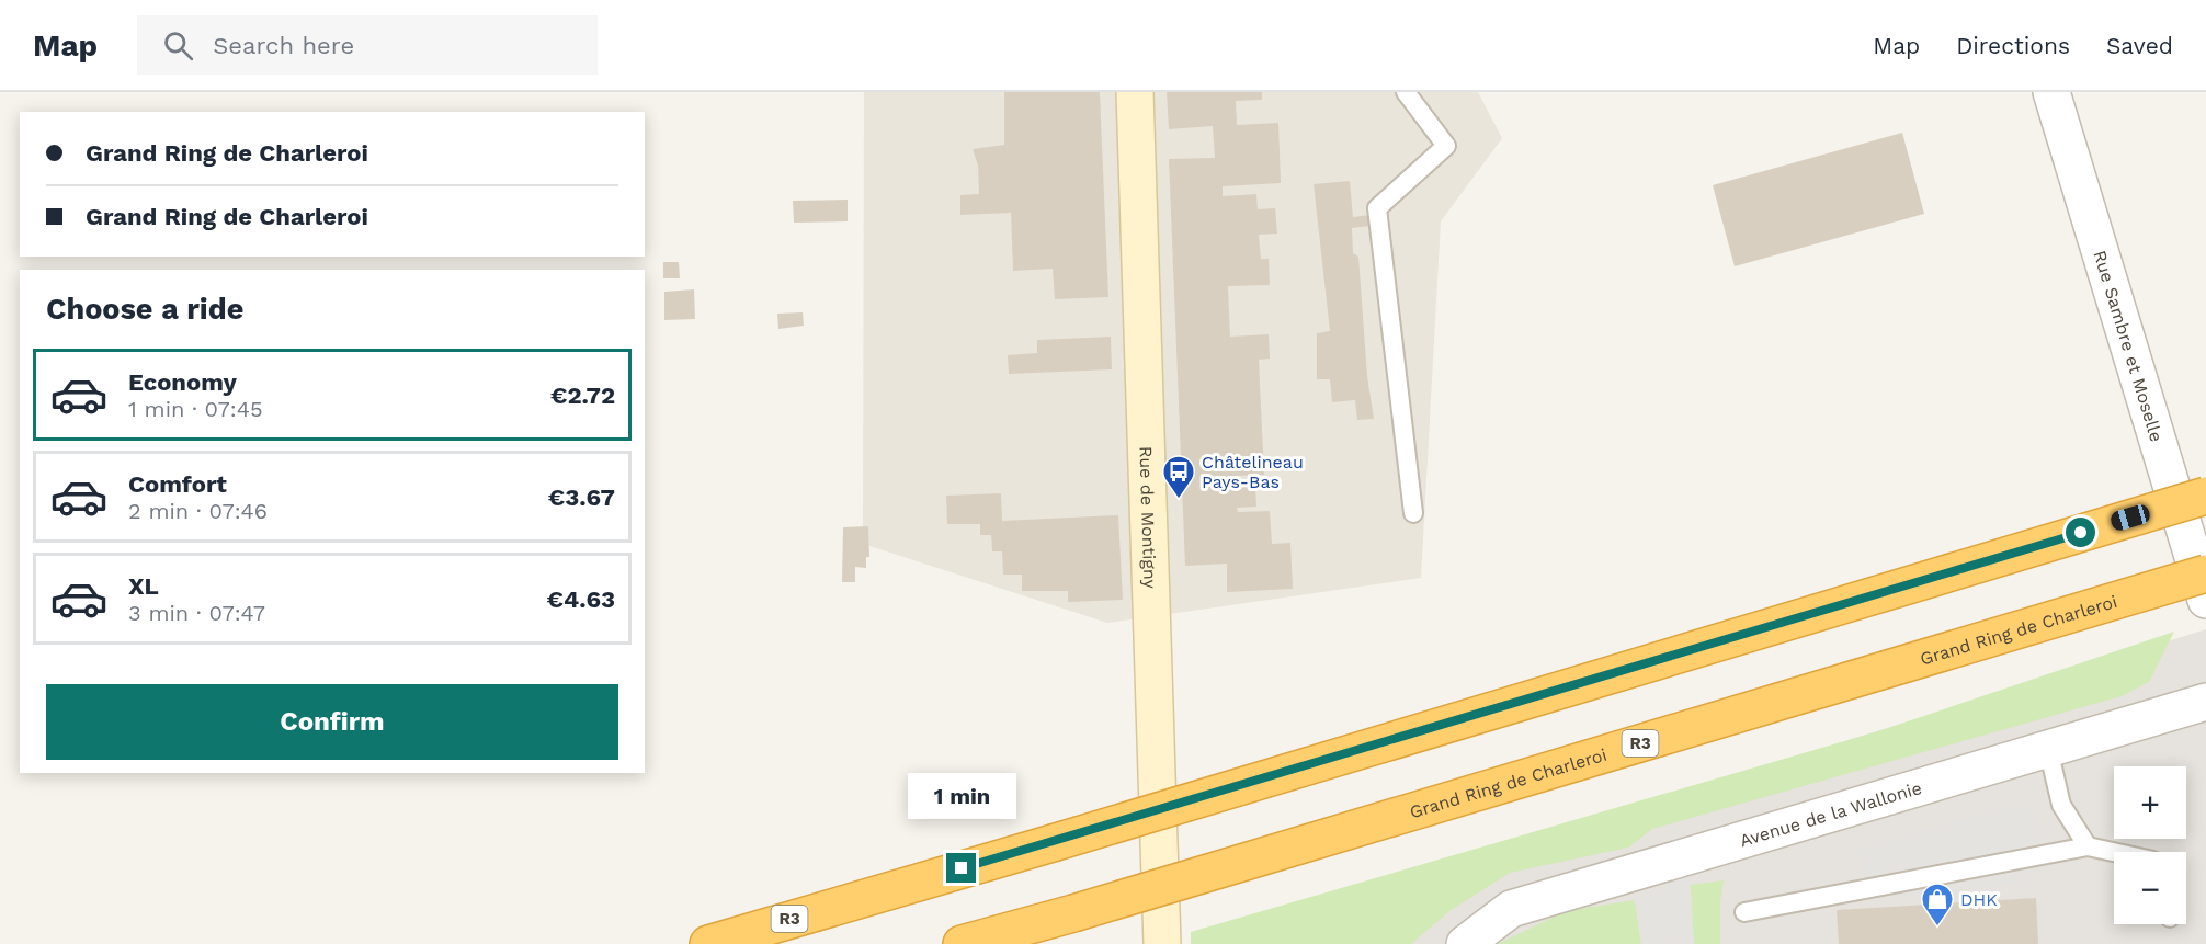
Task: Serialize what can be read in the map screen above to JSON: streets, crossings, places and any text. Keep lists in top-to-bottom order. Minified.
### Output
{"streets":{"highway":["Grand Ring de Charleroi","R3"],"main road":["Rue de Montigny"],"street":["Rue Sambre et Moselle","Avenue de la Wallonie"]},"places":{"bus stop":["Châtelineau Pays-Bas"],"shop":["DHK"]},"page":{"header":"Map","search":"Search here","nav":["Map","Directions","Saved"],"banner":["Grand Ring de Charleroi","Grand Ring de Charleroi"],"heading":"Choose a ride","list":[{"name":"Economy","note":"1 min · 07:45","value":"€2.72"},{"name":"Comfort","note":"2 min · 07:46","value":"€3.67"},{"name":"XL","note":"3 min · 07:47","value":"€4.63"}],"buttons":"Confirm","map_buttons":["+","−"],"bubble":"1 min"}}
